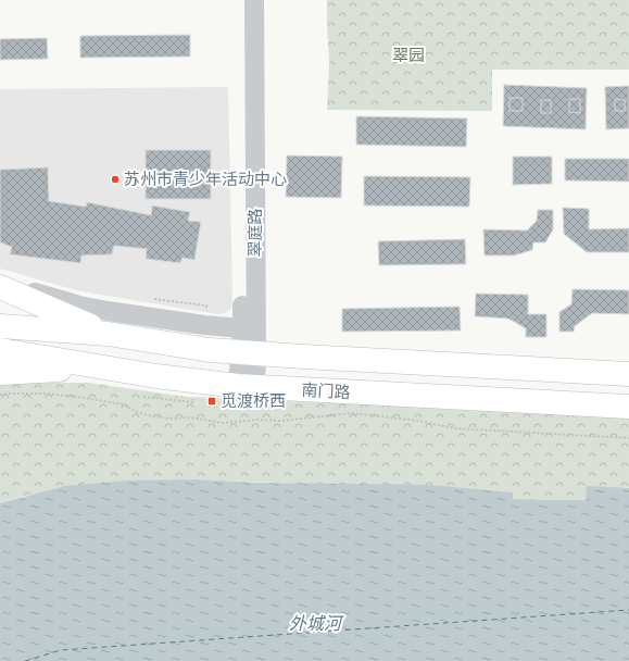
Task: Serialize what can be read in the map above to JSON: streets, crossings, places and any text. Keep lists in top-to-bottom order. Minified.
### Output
{"streets":{"main road":["南门路"],"street":["翠庭路"]},"crossings":[["翠庭路","南门路"]],"water":["外城河"],"parks":["翠园"],"places":{"other":["苏州市青少年活动中心"],"transit":["觅渡桥西"]}}
